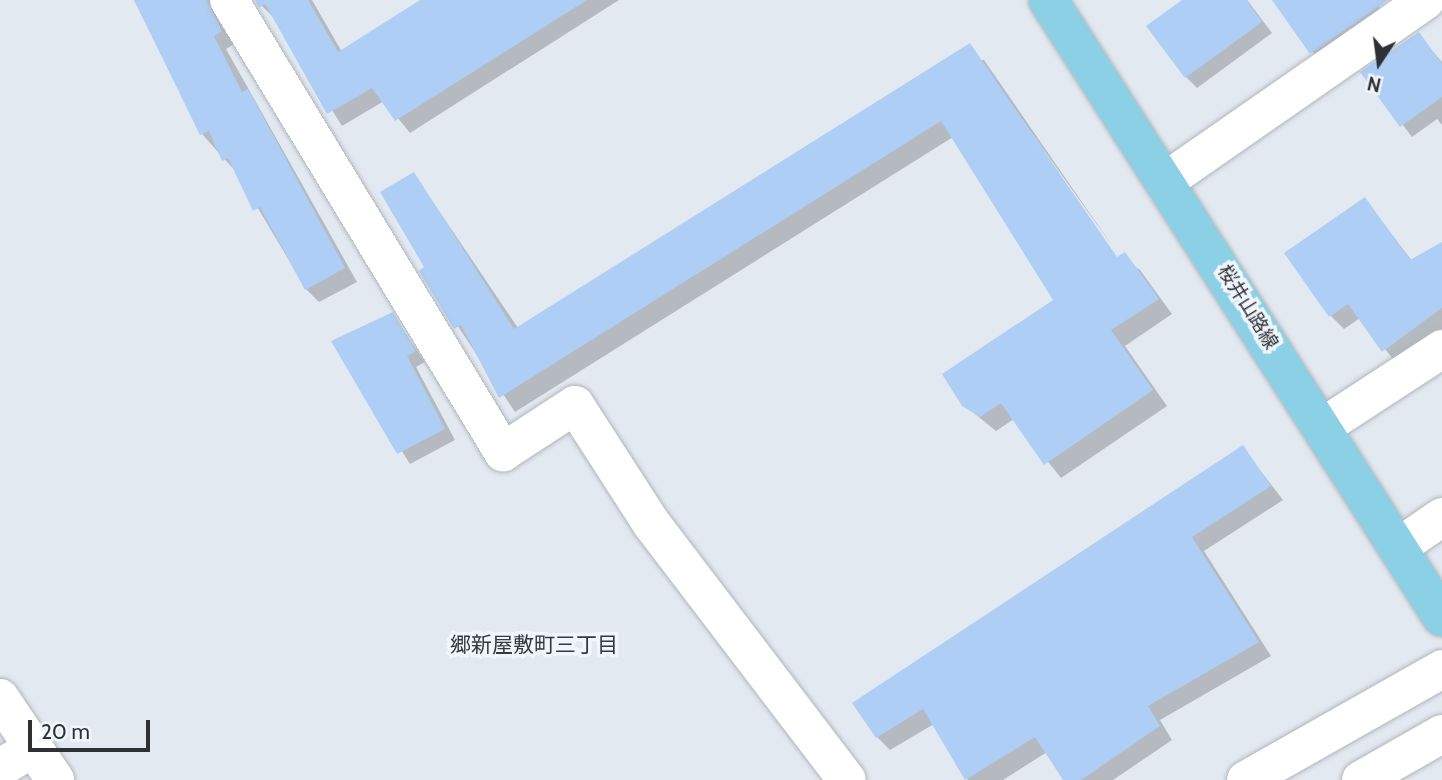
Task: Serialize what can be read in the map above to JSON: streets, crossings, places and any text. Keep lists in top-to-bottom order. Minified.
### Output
{"streets":{"main road":["桜井山路線"]},"districts":["郷新屋敷町三丁目"],"scale_bar":"20 m","north":"bottom"}
